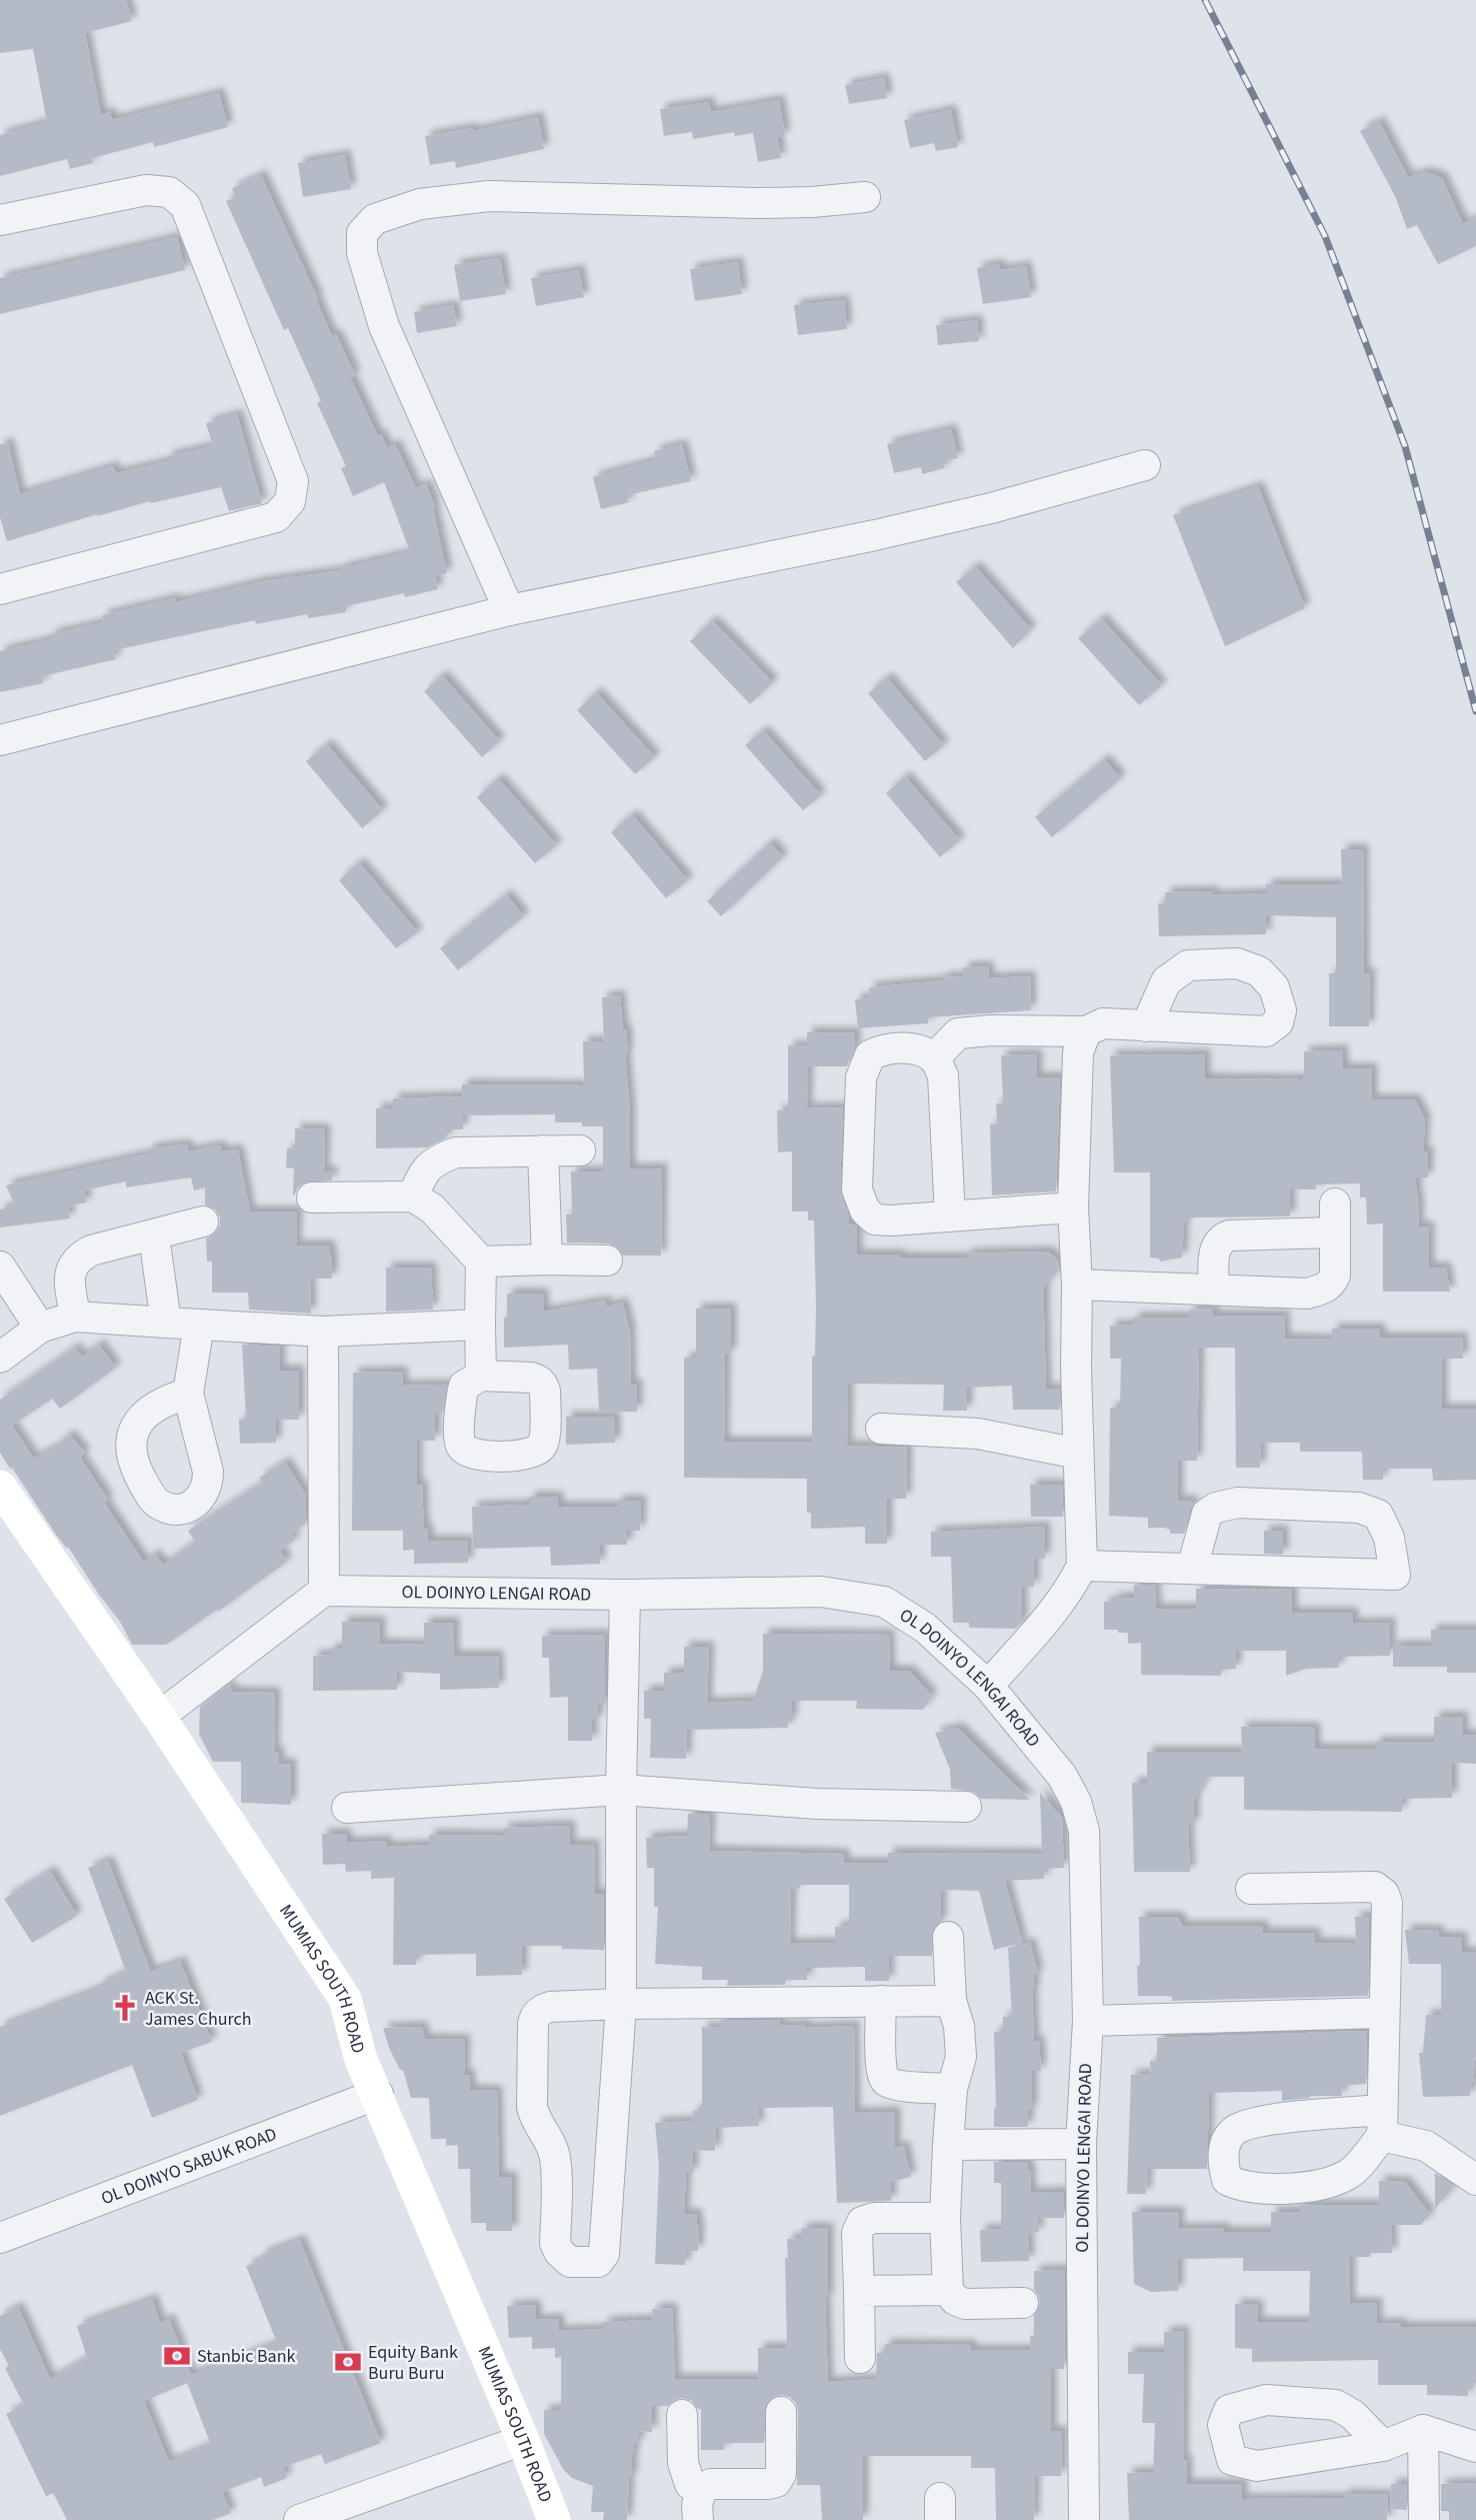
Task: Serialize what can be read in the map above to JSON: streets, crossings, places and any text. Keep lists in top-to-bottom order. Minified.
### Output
{"streets":{"main road":["MUMIAS SOUTH ROAD"],"street":["OL DOINYO LENGAI ROAD","OL DOINYO SABUK ROAD"]},"crossings":[["MUMIAS SOUTH ROAD","OL DOINYO SABUK ROAD"]],"places":{"church":["ACK St. James Church"],"bank":["Stanbic Bank","Equity Bank Buru Buru"]}}
